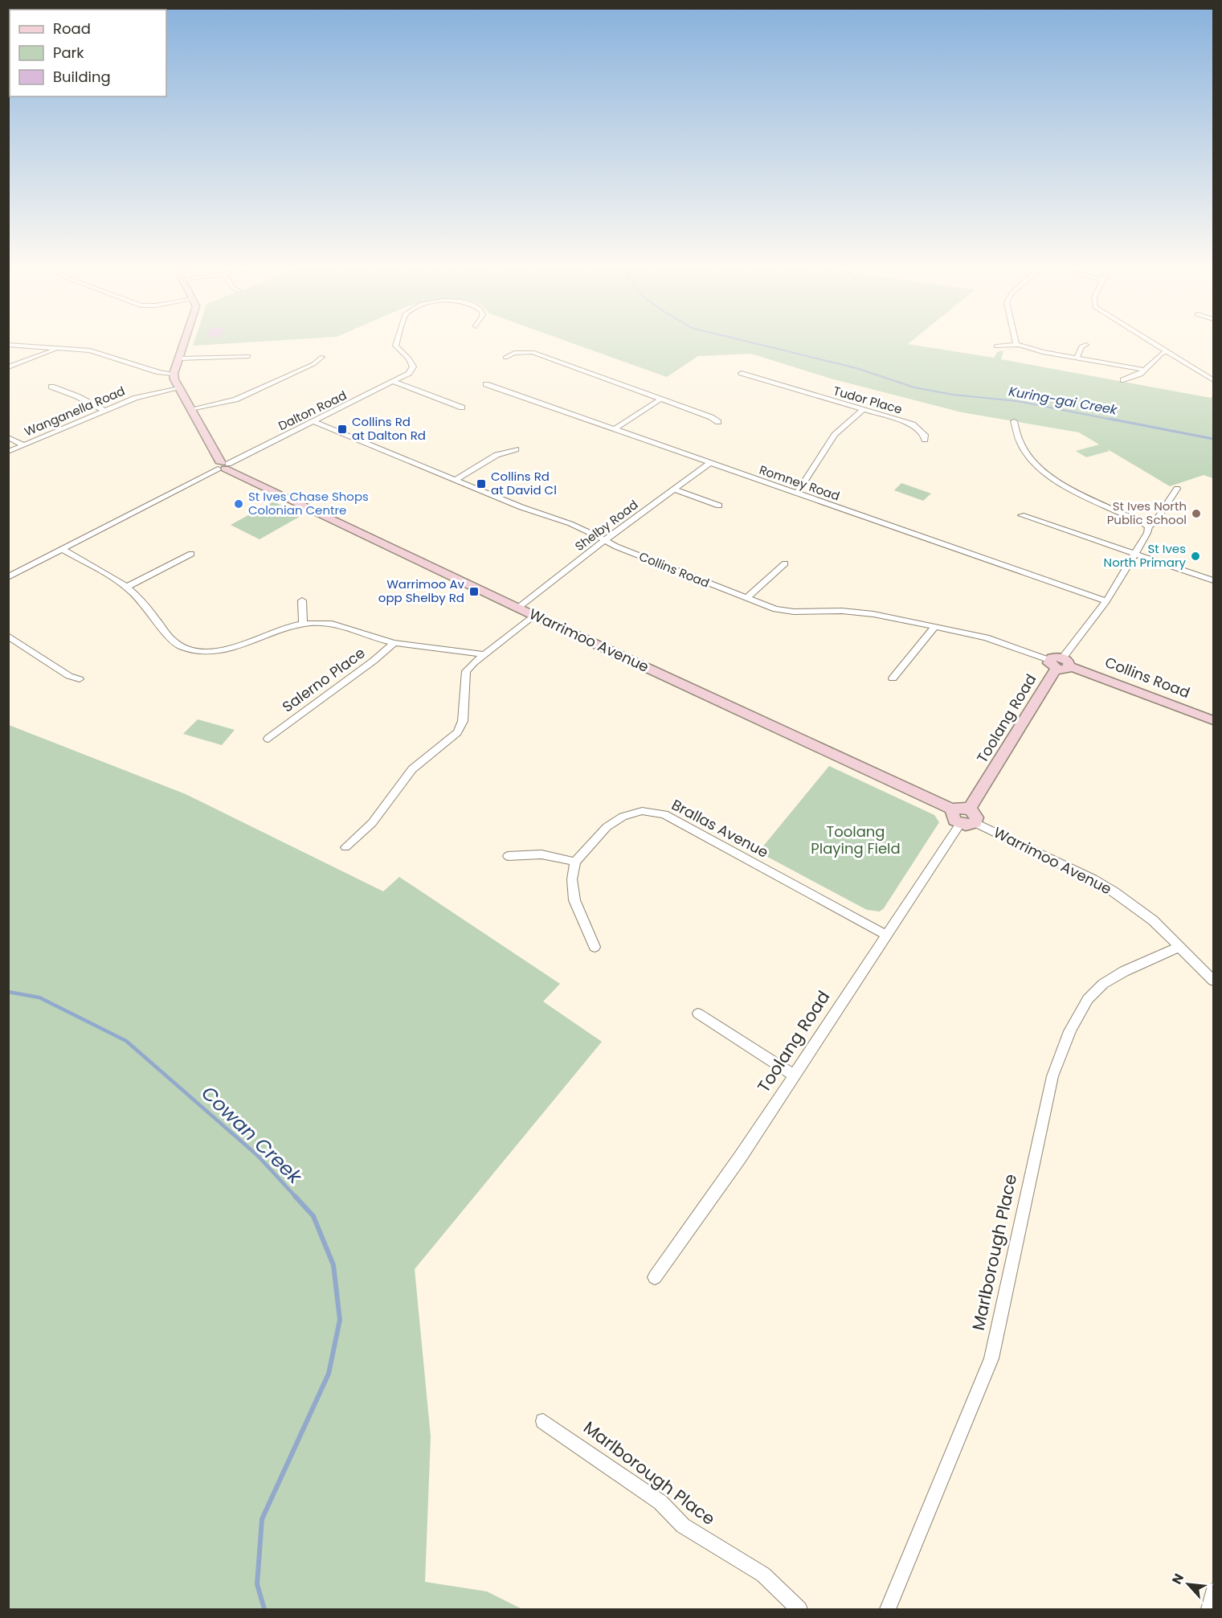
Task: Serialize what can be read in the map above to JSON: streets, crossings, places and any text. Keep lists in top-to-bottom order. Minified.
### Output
{"streets":{"street":["Tudor Place","Dalton Road","Wanganella Road","Romney Road","Shelby Road","Collins Road","Warrimoo Avenue","Salerno Place","Toolang Road","Brallas Avenue","Marlborough Place"]},"crossings":[["Dalton Road","Collins Road"],["Dalton Road","Warrimoo Avenue"],["Romney Road","Shelby Road"],["Romney Road","Toolang Road"],["Shelby Road","Collins Road"],["Shelby Road","Warrimoo Avenue"],["Collins Road","Toolang Road"],["Warrimoo Avenue","Toolang Road"],["Warrimoo Avenue","Marlborough Place"],["Toolang Road","Brallas Avenue"]],"water":["Kuring-gai Creek","Cowan Creek"],"parks":["Toolang Playing Field"],"places":{"transit":["Collins Rd at Dalton Rd","Collins Rd at David Cl","Warrimoo Av opp Shelby Rd"],"other":["St Ives Chase Shops Colonian Centre","St Ives North Public School","St Ives North Primary"]},"legend":["Road","Park","Building"],"north":"top left"}
